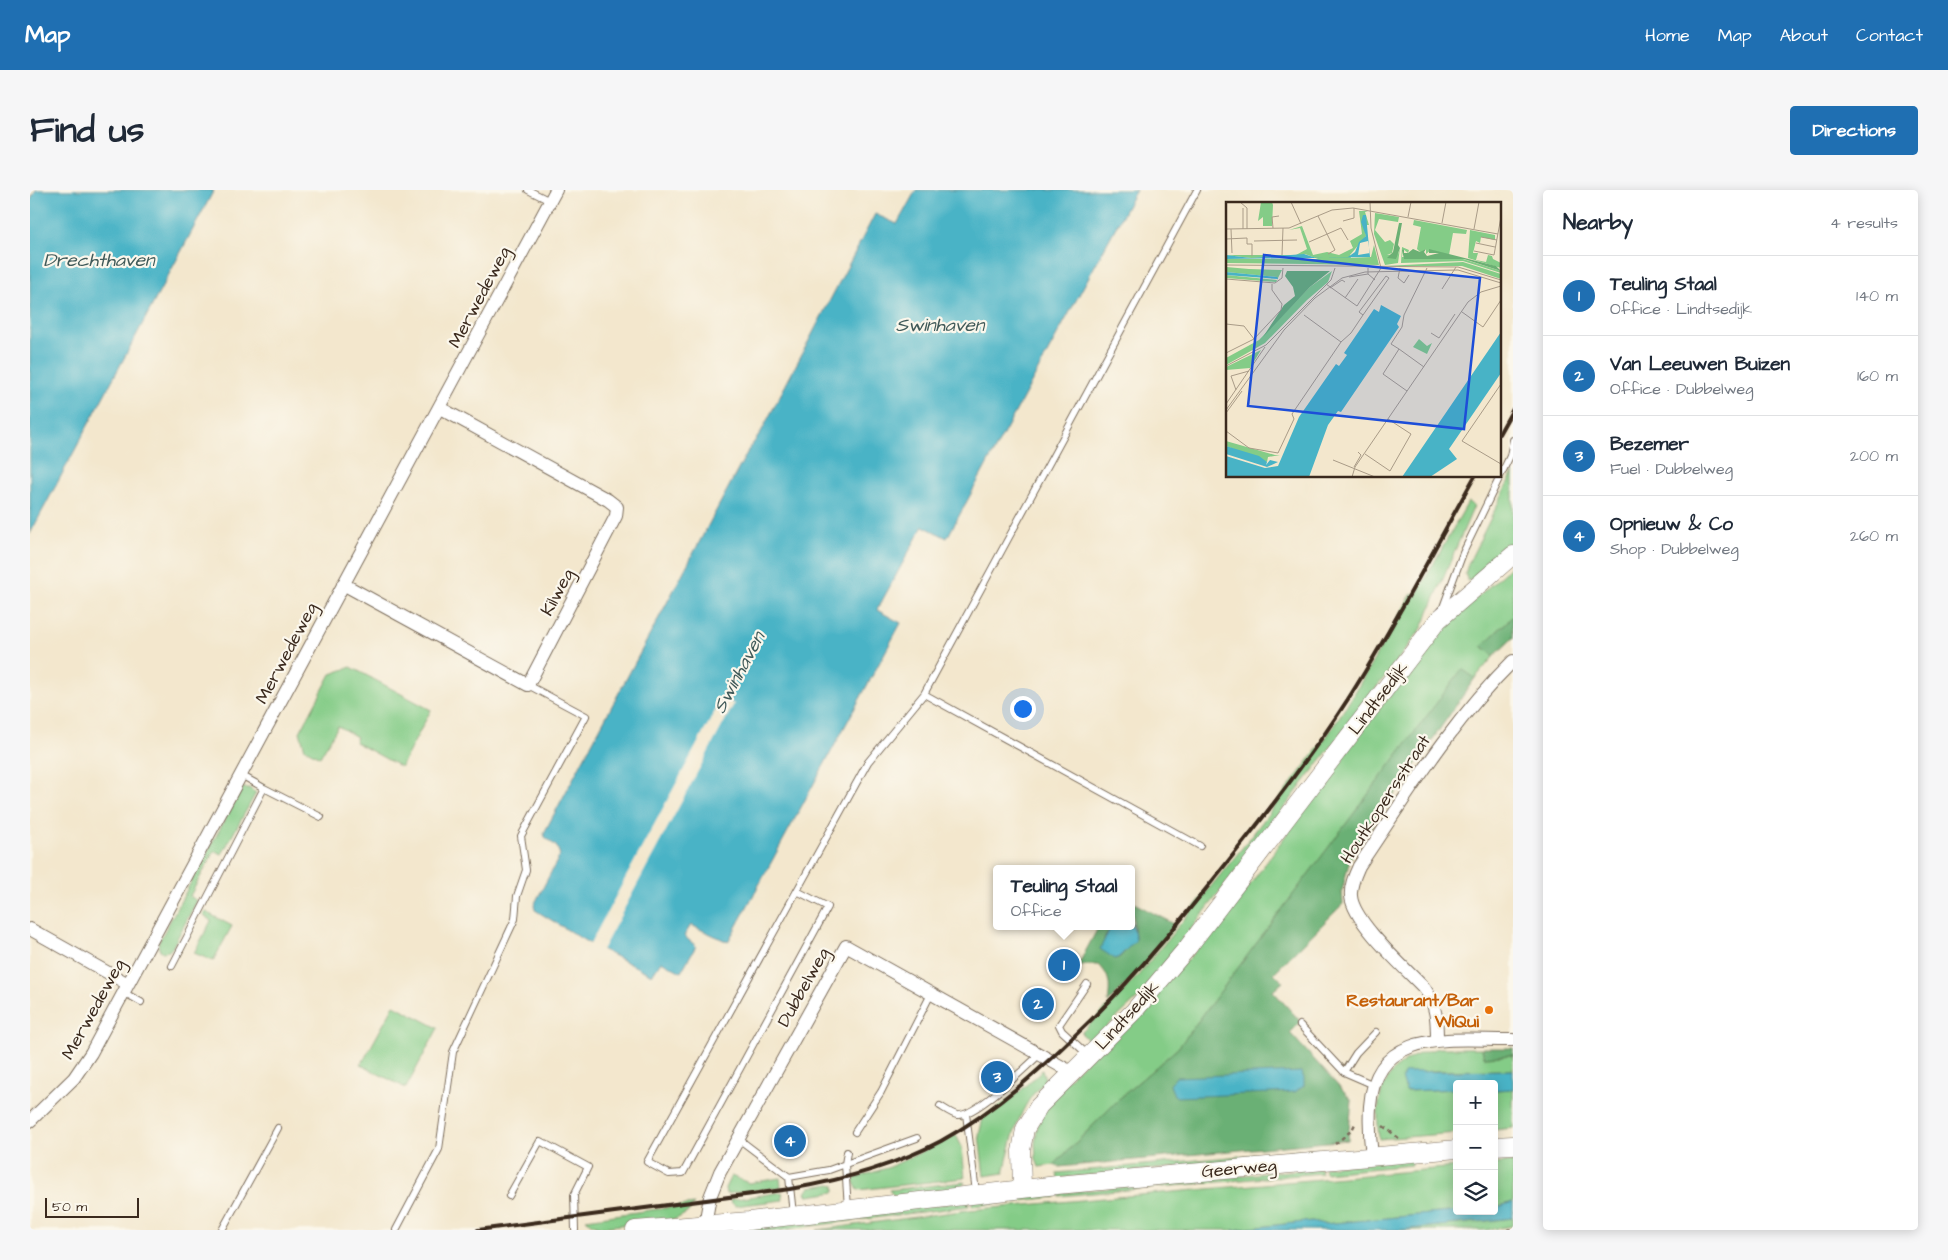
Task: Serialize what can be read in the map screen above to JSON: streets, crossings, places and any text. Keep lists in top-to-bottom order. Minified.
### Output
{"streets":{"main road":["Lindtsedijk","Geerweg"],"street":["Merwedeweg","Kilweg","Houtkopersstraat","Dubbelweg"]},"crossings":[["Merwedeweg","Kilweg"],["Lindtsedijk","Dubbelweg"],["Lindtsedijk","Geerweg"]],"water":["Drechthaven","Swinhaven"],"places":["Restaurant/Bar WiQui"],"scale_bar":"50 m","page":{"header":"Map","nav":["Home","Map","About","Contact"],"title":"Find us","buttons":"Directions","heading":["Nearby","4 results"],"list":[{"mark":"1","name":"Teuling Staal","note":"Office · Lindtsedijk","value":"140 m"},{"mark":"2","name":"Van Leeuwen Buizen","note":"Office · Dubbelweg","value":"160 m"},{"mark":"3","name":"Bezemer","note":"Fuel · Dubbelweg","value":"200 m"},{"mark":"4","name":"Opnieuw & Co","note":"Shop · Dubbelweg","value":"260 m"}],"popup":["Teuling Staal","Office"],"pins":["1","2","3","4"],"map_buttons":["+","−"],"scale":"50 m"}}
